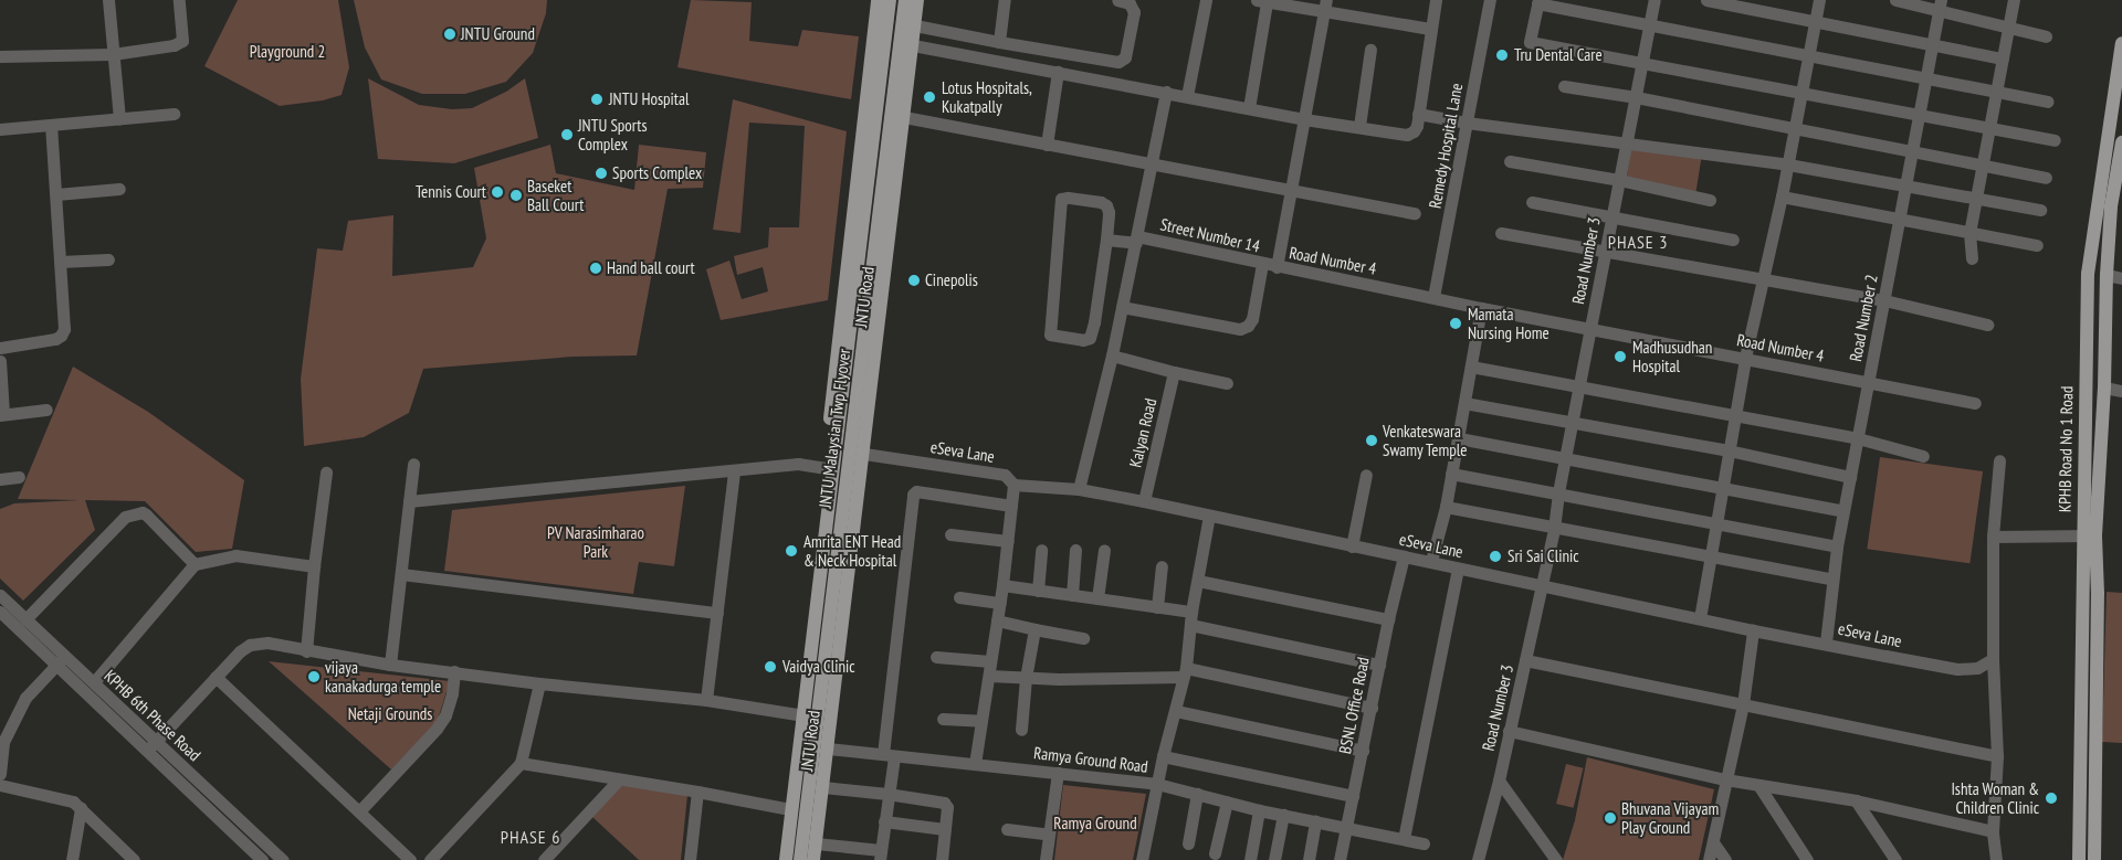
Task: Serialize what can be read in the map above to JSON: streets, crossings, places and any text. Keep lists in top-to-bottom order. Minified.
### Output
{"streets":{"main road":["JNTU Road","JNTU Malaysian Twp Flyover","KPHB Road No 1 Road"],"street":["Remedy Hospital Lane","Street Number 14","Road Number 4","Road Number 3","Road Number 2","Kalyan Road","eSeva Lane","BSNL Office Road","KPHB 6th Phase Road","Ramya Ground Road"]},"crossings":[["Remedy Hospital Lane","Road Number 4"],["Street Number 14","Road Number 4"],["Road Number 4","Road Number 3"],["Road Number 4","Road Number 2"],["Road Number 3","eSeva Lane"],["JNTU Road","eSeva Lane"],["JNTU Road","Ramya Ground Road"],["Road Number 2","eSeva Lane"],["Kalyan Road","eSeva Lane"],["eSeva Lane","BSNL Office Road"],["BSNL Office Road","Ramya Ground Road"]],"districts":["PHASE 3","PHASE 6"],"parks":["Playground 2","PV Narasimharao Park","Netaji Grounds","Ramya Ground"],"places":["JNTU Ground","Tru Dental Care","Lotus Hospitals, Kukatpally","JNTU Hospital","JNTU Sports Complex","Sports Complex","Tennis Court","Baseket Ball Court","Hand ball court","Cinepolis","Mamata Nursing Home","Madhusudhan Hospital","Venkateswara Swamy Temple","Amrita ENT Head & Neck Hospital","Sri Sai Clinic","Vaidya Clinic","vijaya kanakadurga temple","Ishta Woman & Children Clinic","Bhuvana Vijayam Play Ground"]}
